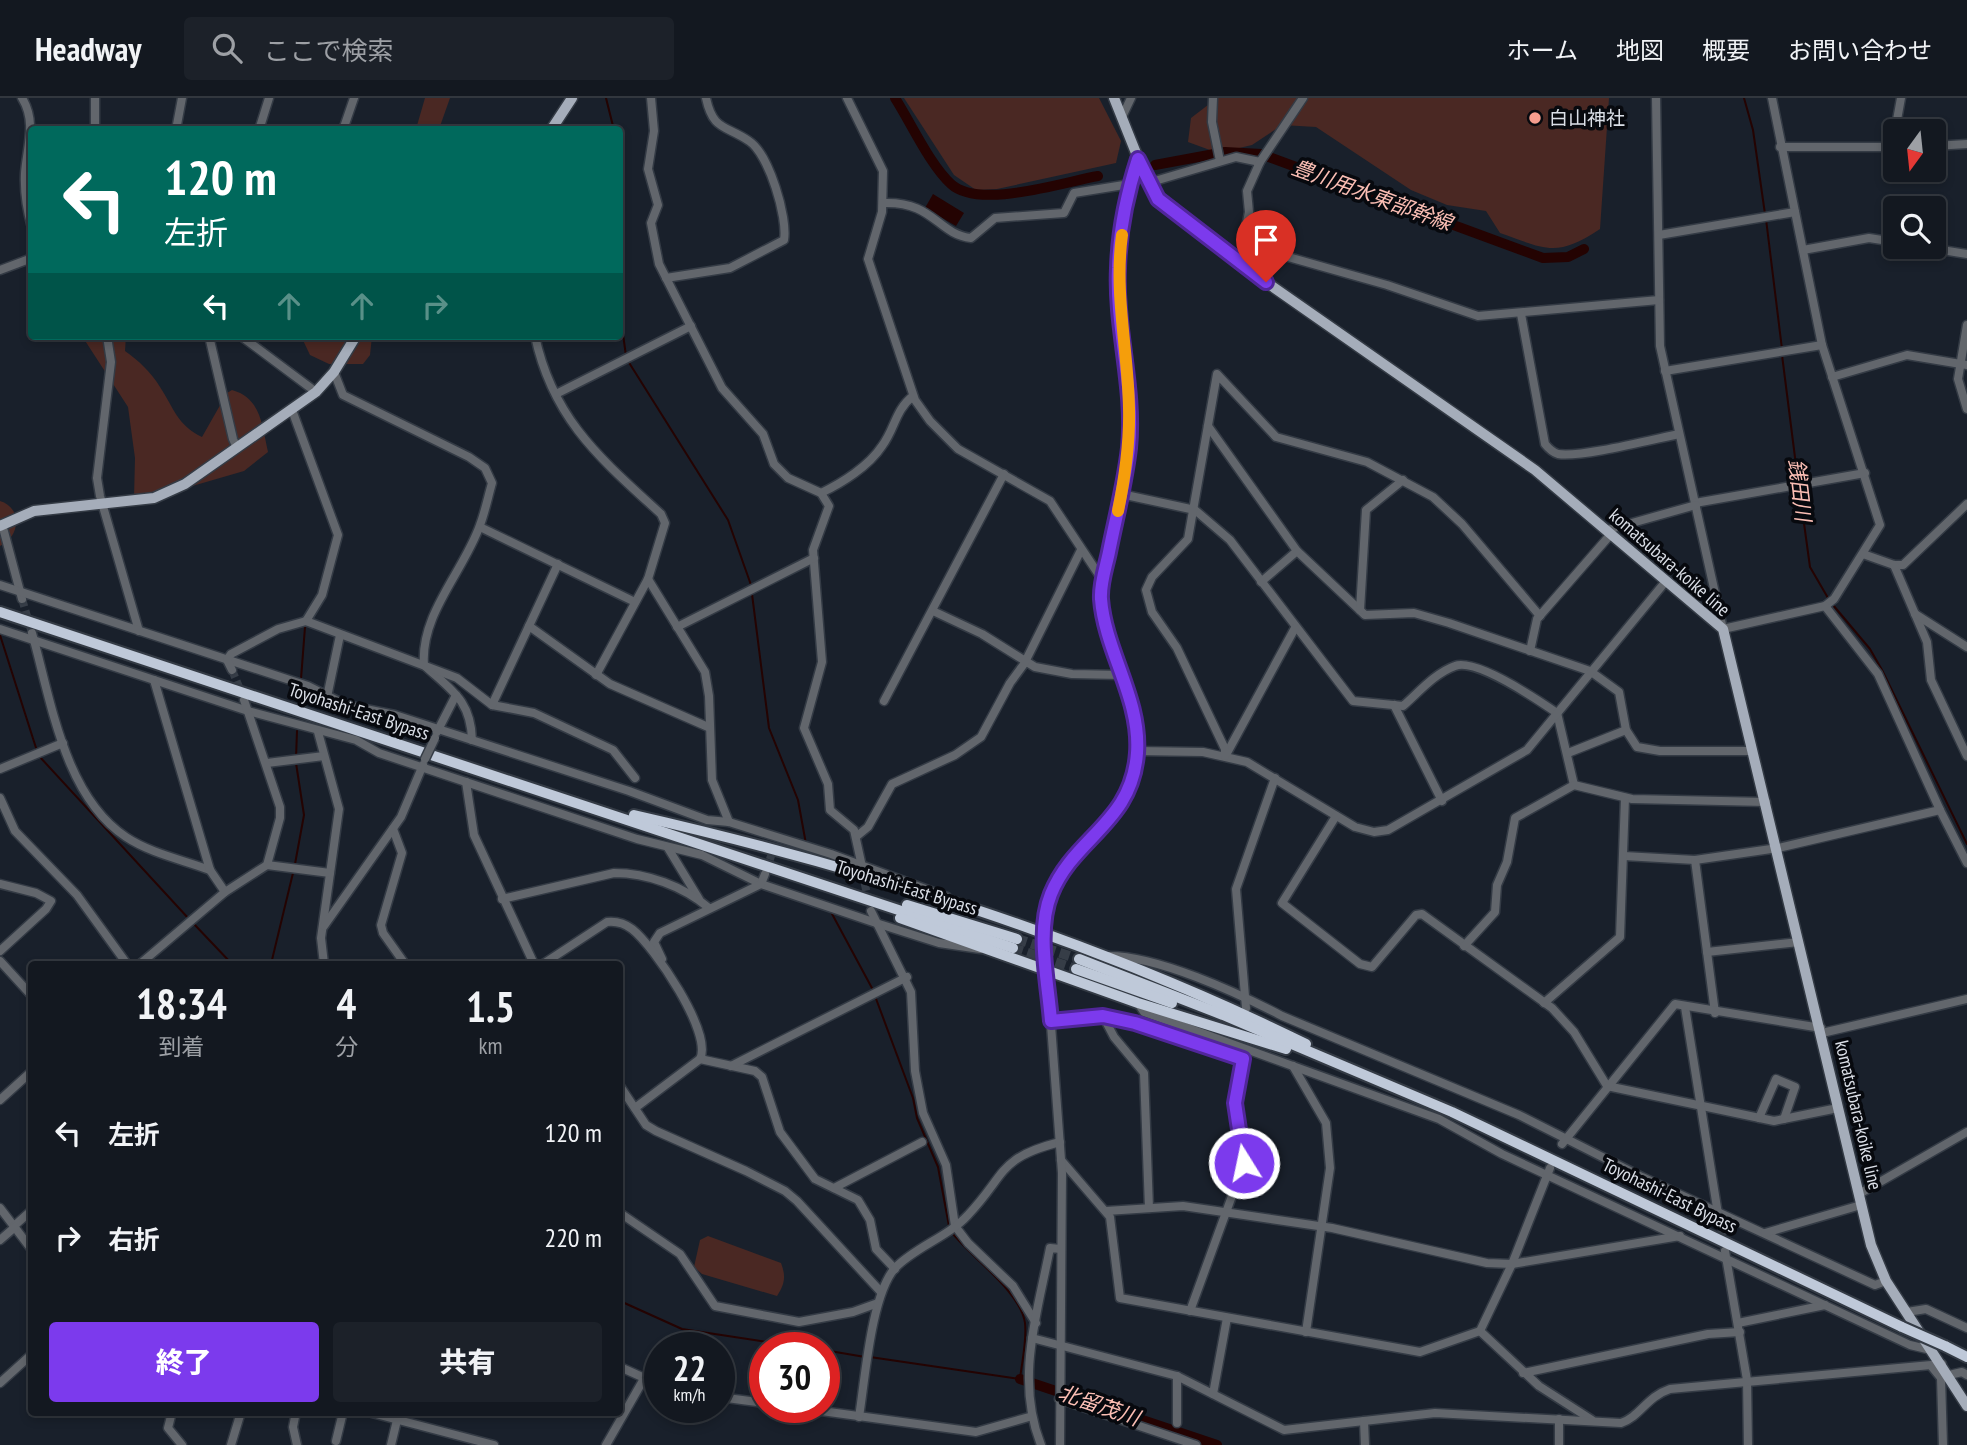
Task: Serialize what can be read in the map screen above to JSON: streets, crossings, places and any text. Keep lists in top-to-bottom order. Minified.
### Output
{"streets":{"highway":["Toyohashi-East Bypass"],"main road":["komatsubara-koike line"]},"water":["豊川用水東部幹線","銭田川","北留茂川"],"places":["白山神社"],"north":"bottom","page":{"header":"Headway","search":"ここで検索","nav":["ホーム","地図","概要","お問い合わせ"],"turn":["120 m","左折"],"eta":["18:34","到着","4","分","1.5","km"],"list":[{"name":"左折","value":"120 m"},{"name":"右折","value":"220 m"}],"buttons":["終了","共有"],"speed":"22 km/h","limit":"30"}}
